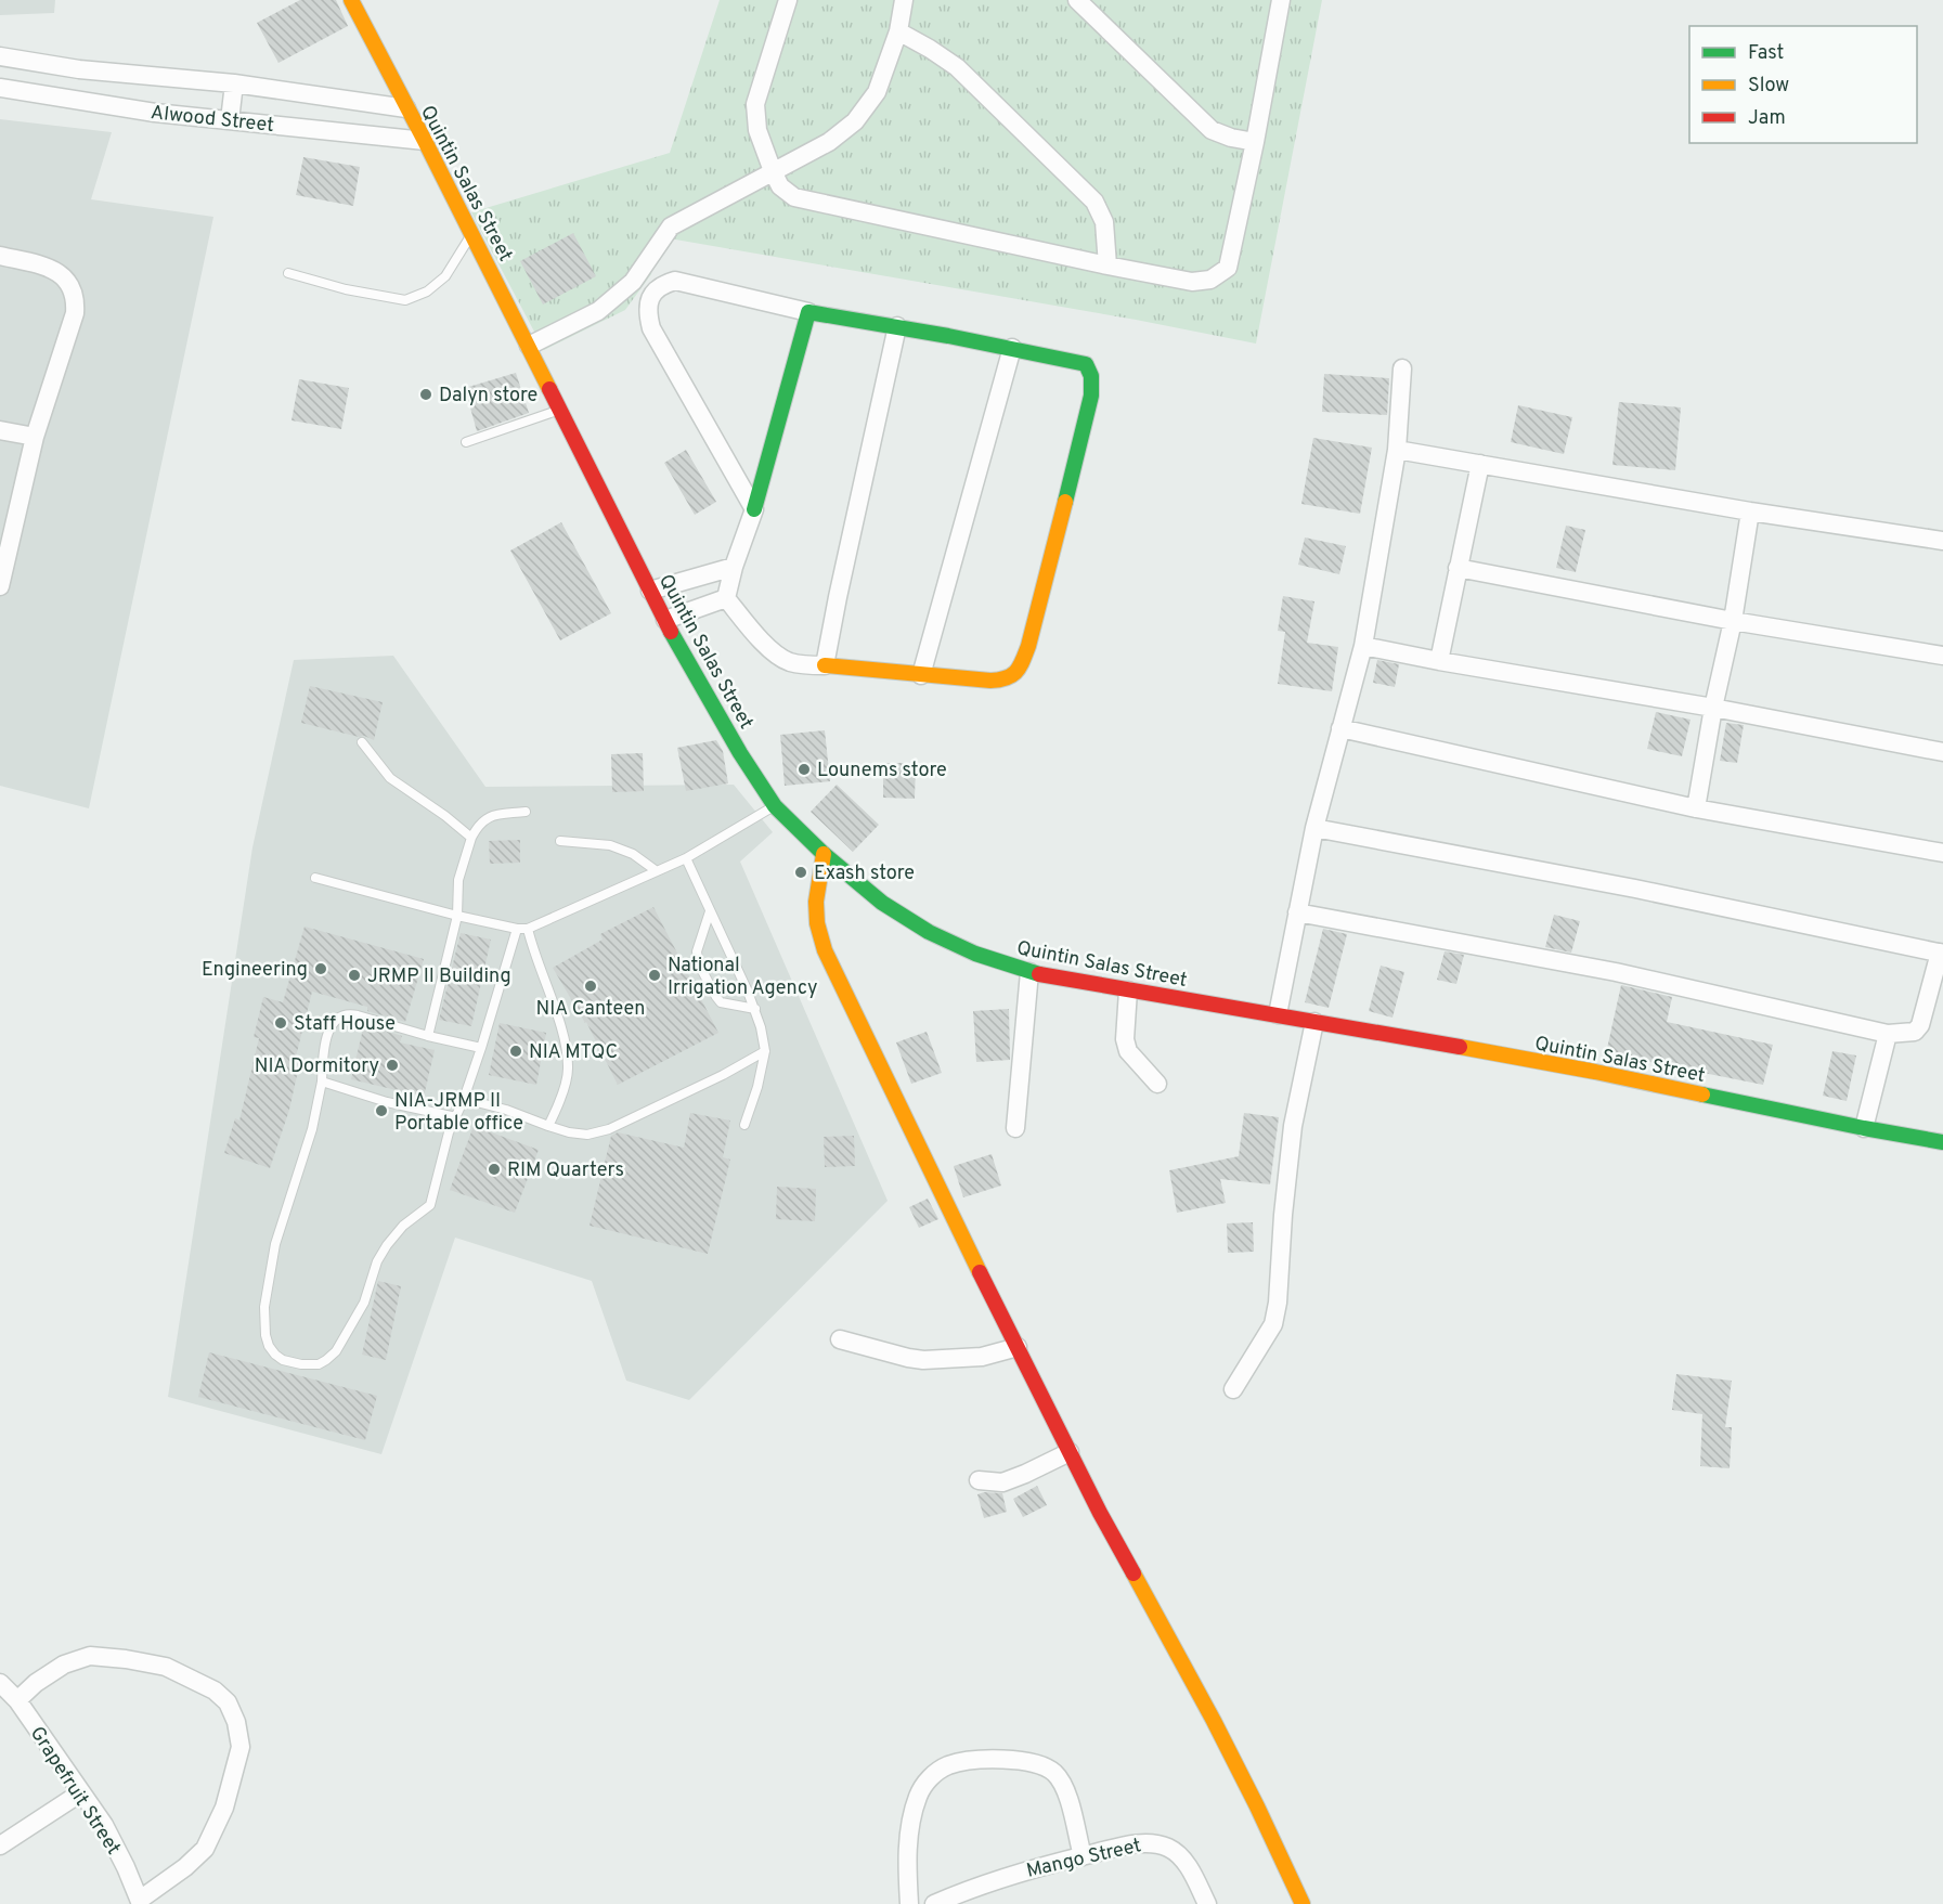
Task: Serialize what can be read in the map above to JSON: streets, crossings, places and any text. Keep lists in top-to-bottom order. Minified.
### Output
{"streets":{"main road":["Quintin Salas Street"],"street":["Alwood Street","Grapefruit Street","Mango Street"]},"crossings":[["Alwood Street","Quintin Salas Street"]],"places":["Dalyn store","Lounems store","Exash store","Engineering","JRMP II Building","National Irrigation Agency","NIA Canteen","Staff House","NIA MTQC","NIA Dormitory","NIA-JRMP II Portable office","RIM Quarters"],"legend":["Fast","Slow","Jam"]}
